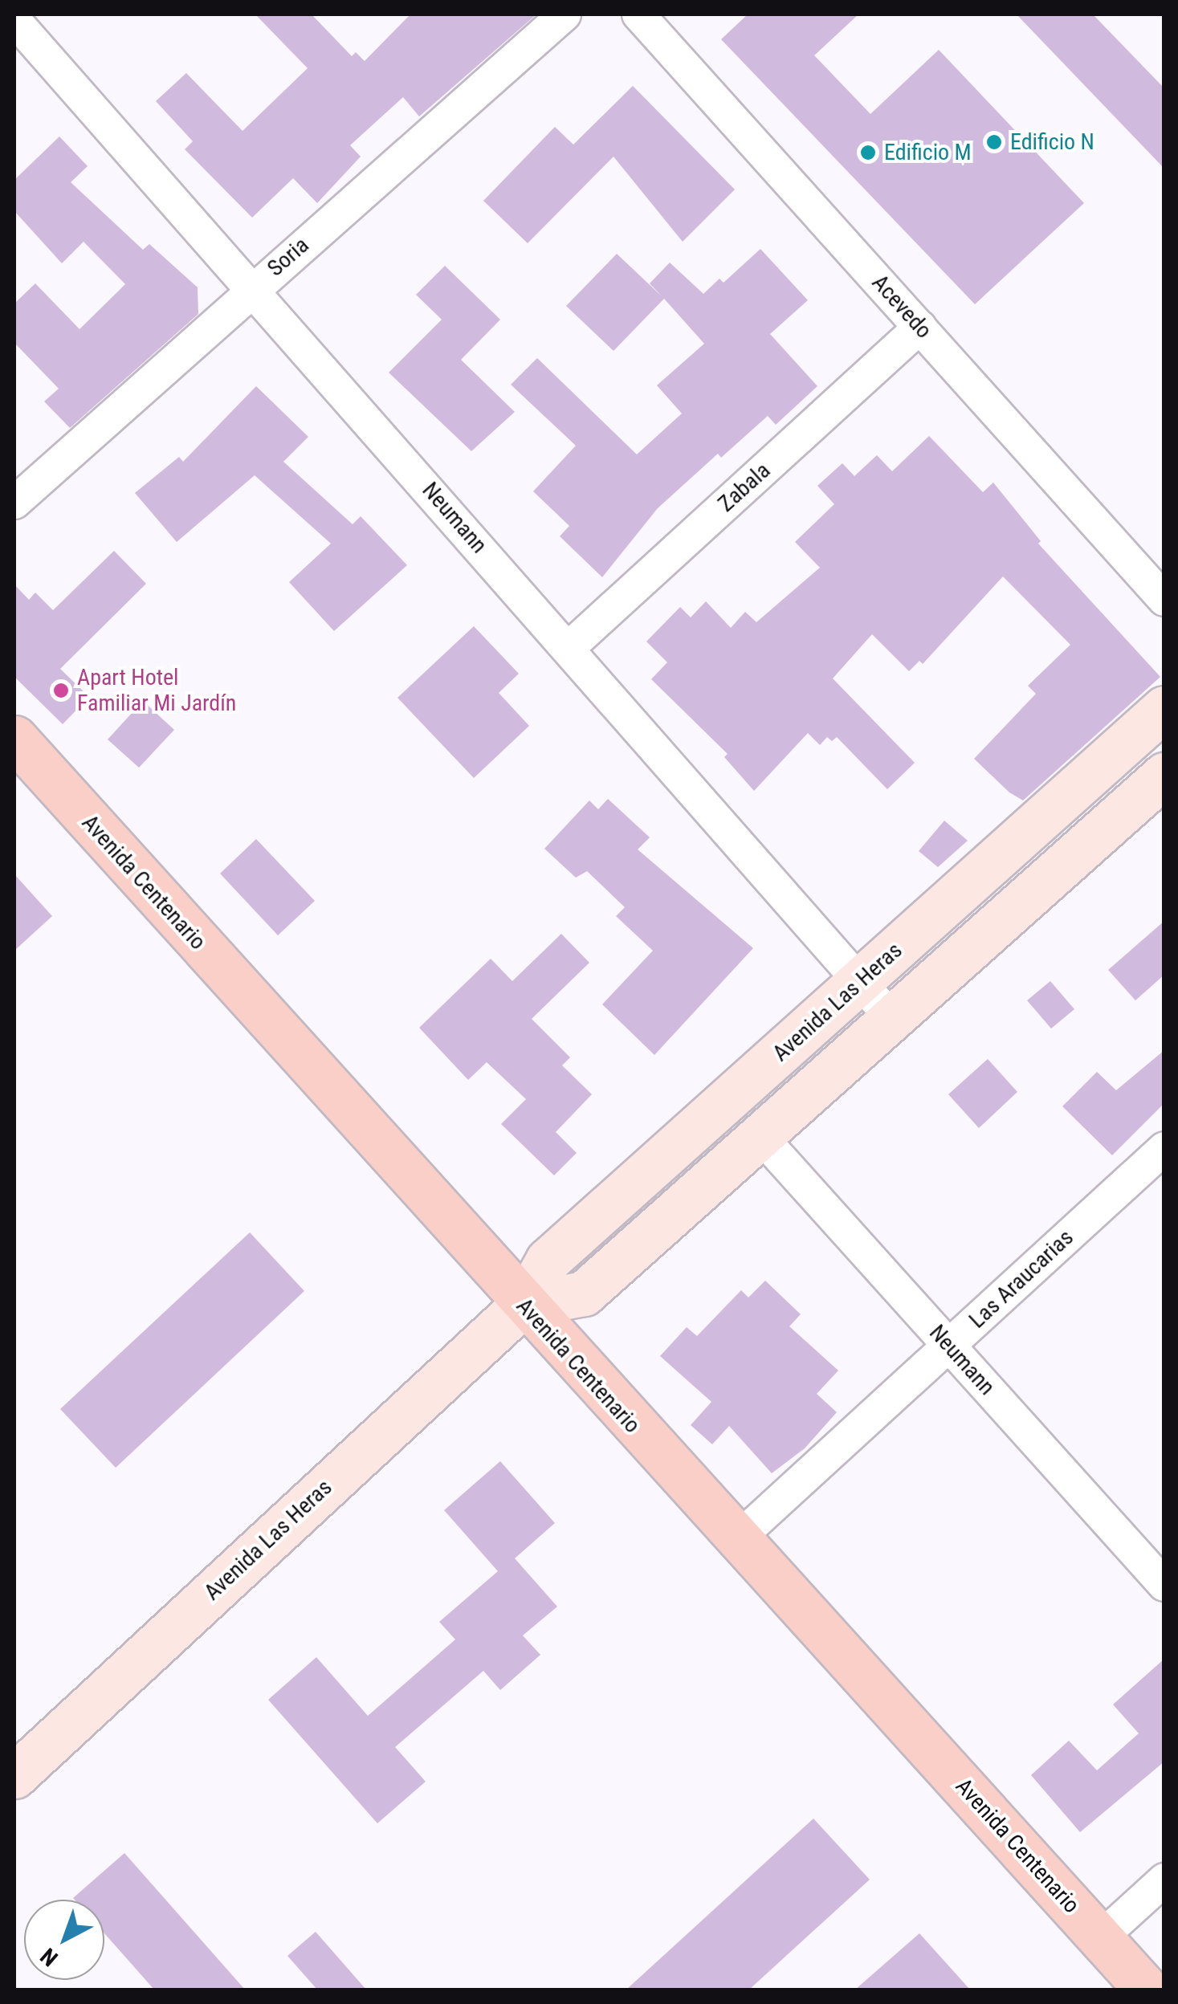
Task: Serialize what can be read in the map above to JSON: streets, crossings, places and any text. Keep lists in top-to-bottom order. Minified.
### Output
{"streets":{"main road":["Avenida Centenario","Avenida Las Heras"],"street":["Soria","Acevedo","Zabala","Neumann","Las Araucarias"]},"crossings":[["Soria","Neumann"],["Acevedo","Zabala"],["Zabala","Neumann"],["Neumann","Avenida Las Heras"],["Neumann","Las Araucarias"],["Avenida Centenario","Avenida Las Heras"],["Avenida Centenario","Las Araucarias"]],"places":["Edificio N","Edificio M","Apart Hotel Familiar Mi Jardín"],"north":"bottom left"}
